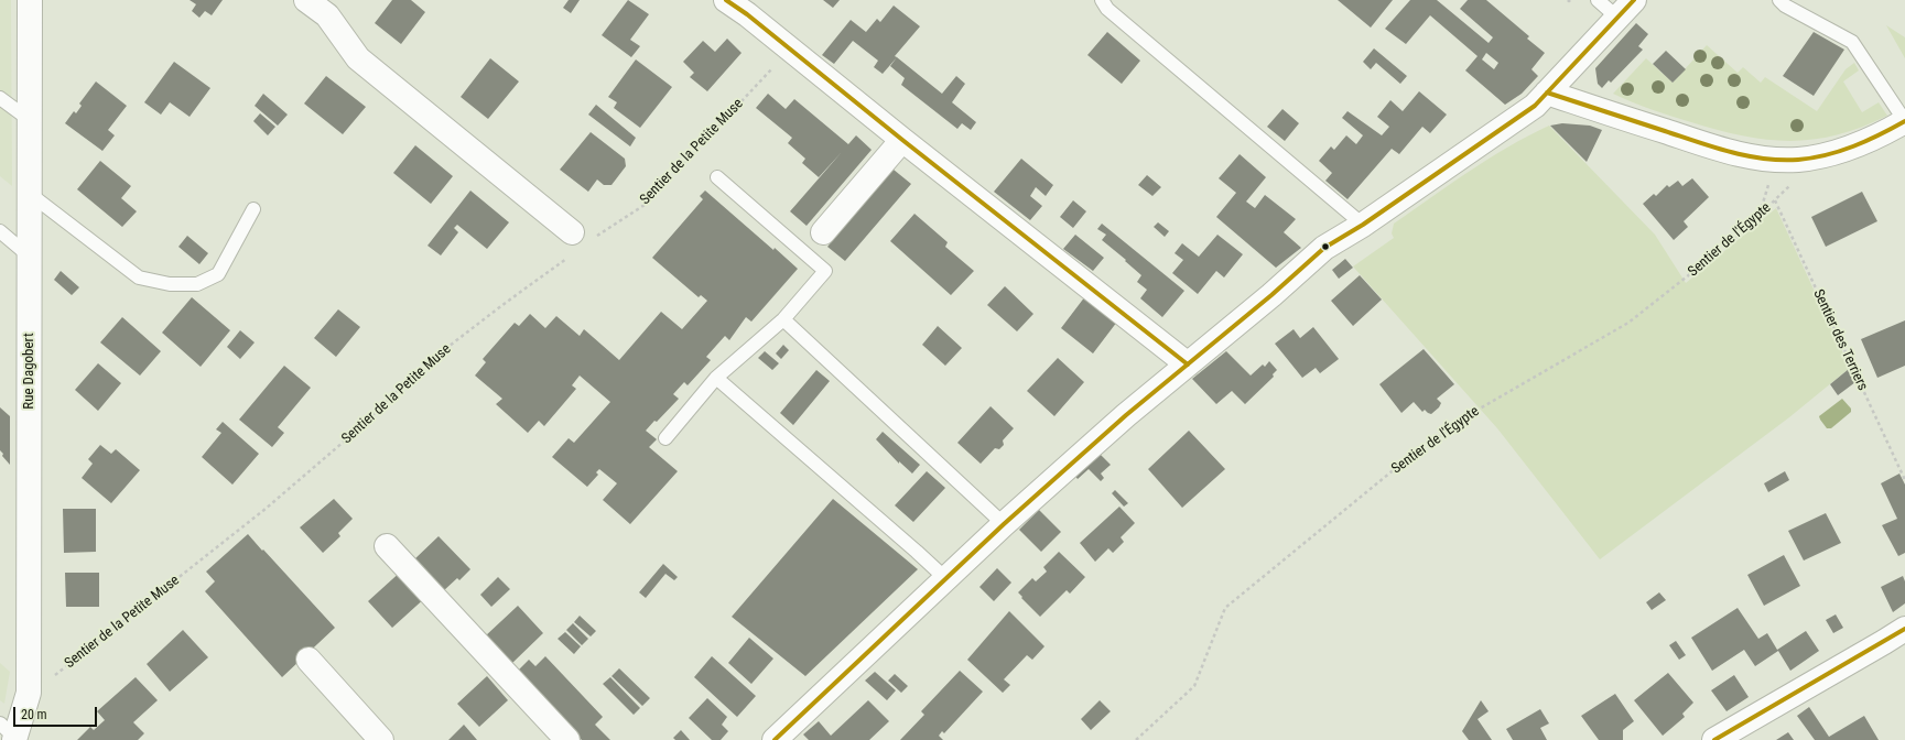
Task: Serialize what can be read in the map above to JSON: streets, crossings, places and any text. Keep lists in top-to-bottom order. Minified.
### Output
{"streets":{"street":["Rue Dagobert"],"path":["Sentier de la Petite Muse","Sentier de l'Égypte","Sentier des Terriers"]},"crossings":[["Sentier de la Petite Muse","Rue Dagobert"],["Sentier de l'Égypte","Sentier des Terriers"]],"scale_bar":"20 m"}
